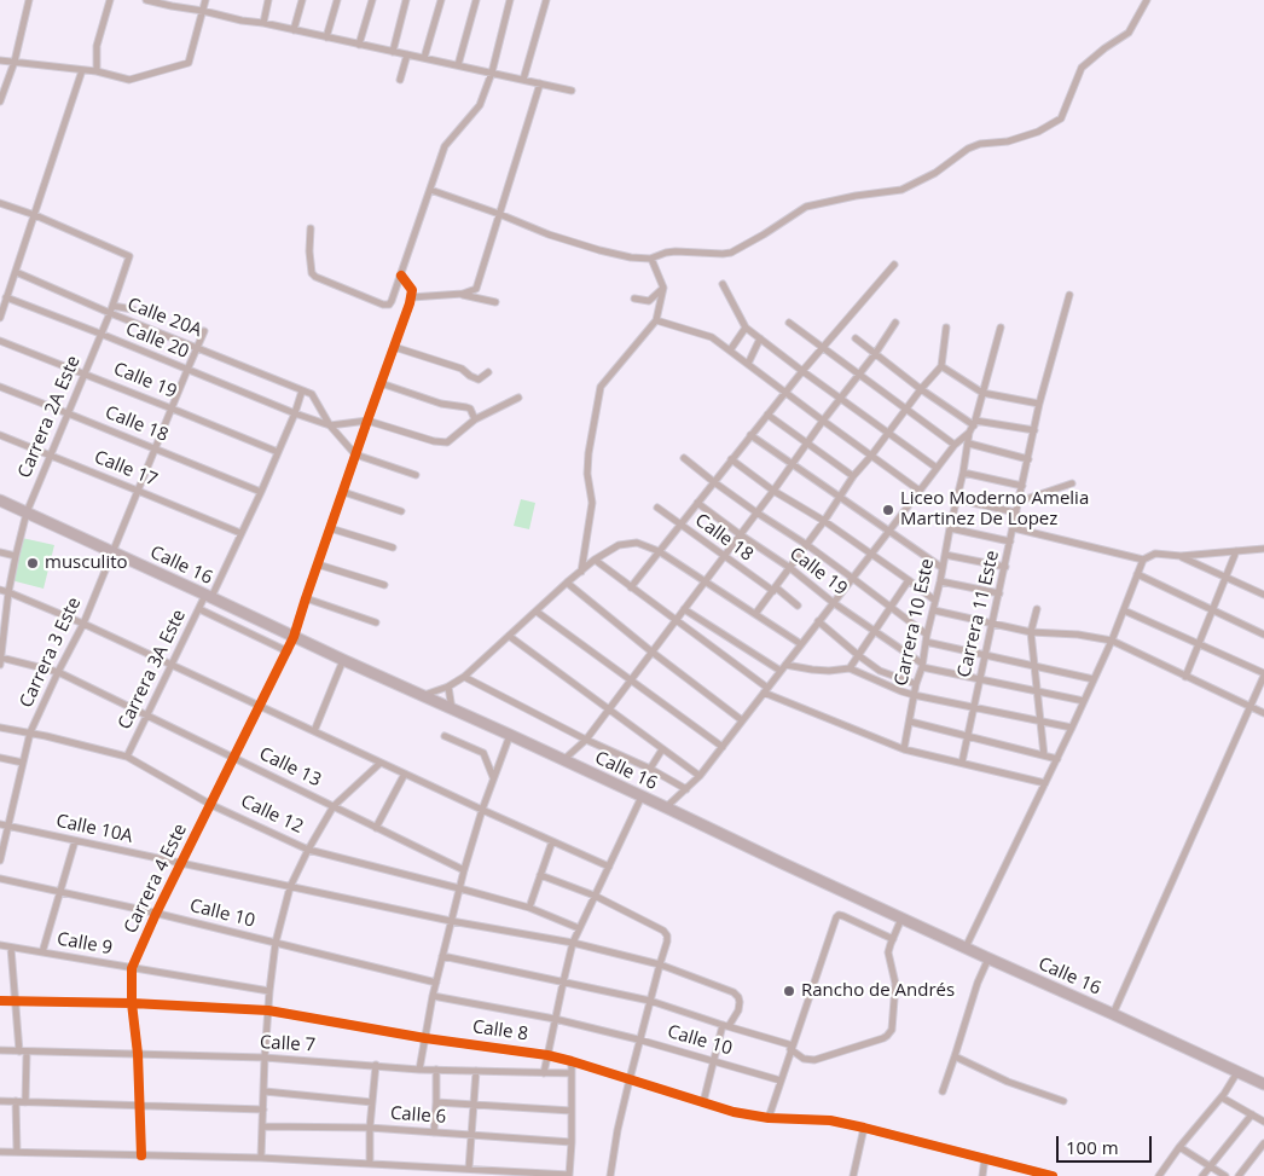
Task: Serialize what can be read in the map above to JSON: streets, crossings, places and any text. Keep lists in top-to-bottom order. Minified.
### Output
{"streets":{"highway":["Calle 16"],"street":["Calle 20A","Calle 20","Calle 19","Carrera 2A Este","Calle 18","Calle 17","Carrera 11 Este","Carrera 10 Este","Carrera 3 Este","Carrera 3A Este","Calle 13","Calle 12","Calle 10A","Carrera 4 Este","Calle 10","Calle 9","Calle 8","Calle 7","Calle 6"]},"crossings":[["Calle 20A","Carrera 2A Este"],["Calle 20A","Carrera 3 Este"],["Calle 20A","Carrera 3A Este"],["Calle 20","Carrera 2A Este"],["Calle 20","Carrera 3 Este"],["Calle 20","Carrera 3A Este"],["Calle 19","Carrera 2A Este"],["Calle 19","Carrera 11 Este"],["Calle 19","Carrera 10 Este"],["Calle 19","Carrera 3 Este"],["Calle 19","Carrera 3A Este"],["Carrera 2A Este","Calle 18"],["Carrera 2A Este","Calle 17"],["Carrera 2A Este","Calle 16"],["Carrera 2A Este","Calle 13"],["Calle 18","Carrera 3 Este"],["Calle 18","Carrera 3A Este"],["Calle 17","Carrera 3 Este"],["Calle 17","Carrera 3A Este"],["Calle 16","Carrera 3 Este"],["Calle 16","Carrera 3A Este"],["Calle 16","Carrera 4 Este"],["Carrera 3 Este","Calle 13"],["Carrera 3 Este","Calle 12"],["Carrera 3 Este","Calle 10A"],["Carrera 3A Este","Calle 13"],["Carrera 3A Este","Calle 12"],["Calle 13","Carrera 4 Este"],["Calle 12","Carrera 4 Este"],["Calle 10A","Carrera 4 Este"],["Carrera 4 Este","Calle 10"],["Carrera 4 Este","Calle 9"],["Carrera 4 Este","Calle 8"],["Carrera 4 Este","Calle 7"]],"places":["Liceo Moderno Amelia Martinez De Lopez","musculito","Rancho de Andrés"],"scale_bar":"100 m"}
